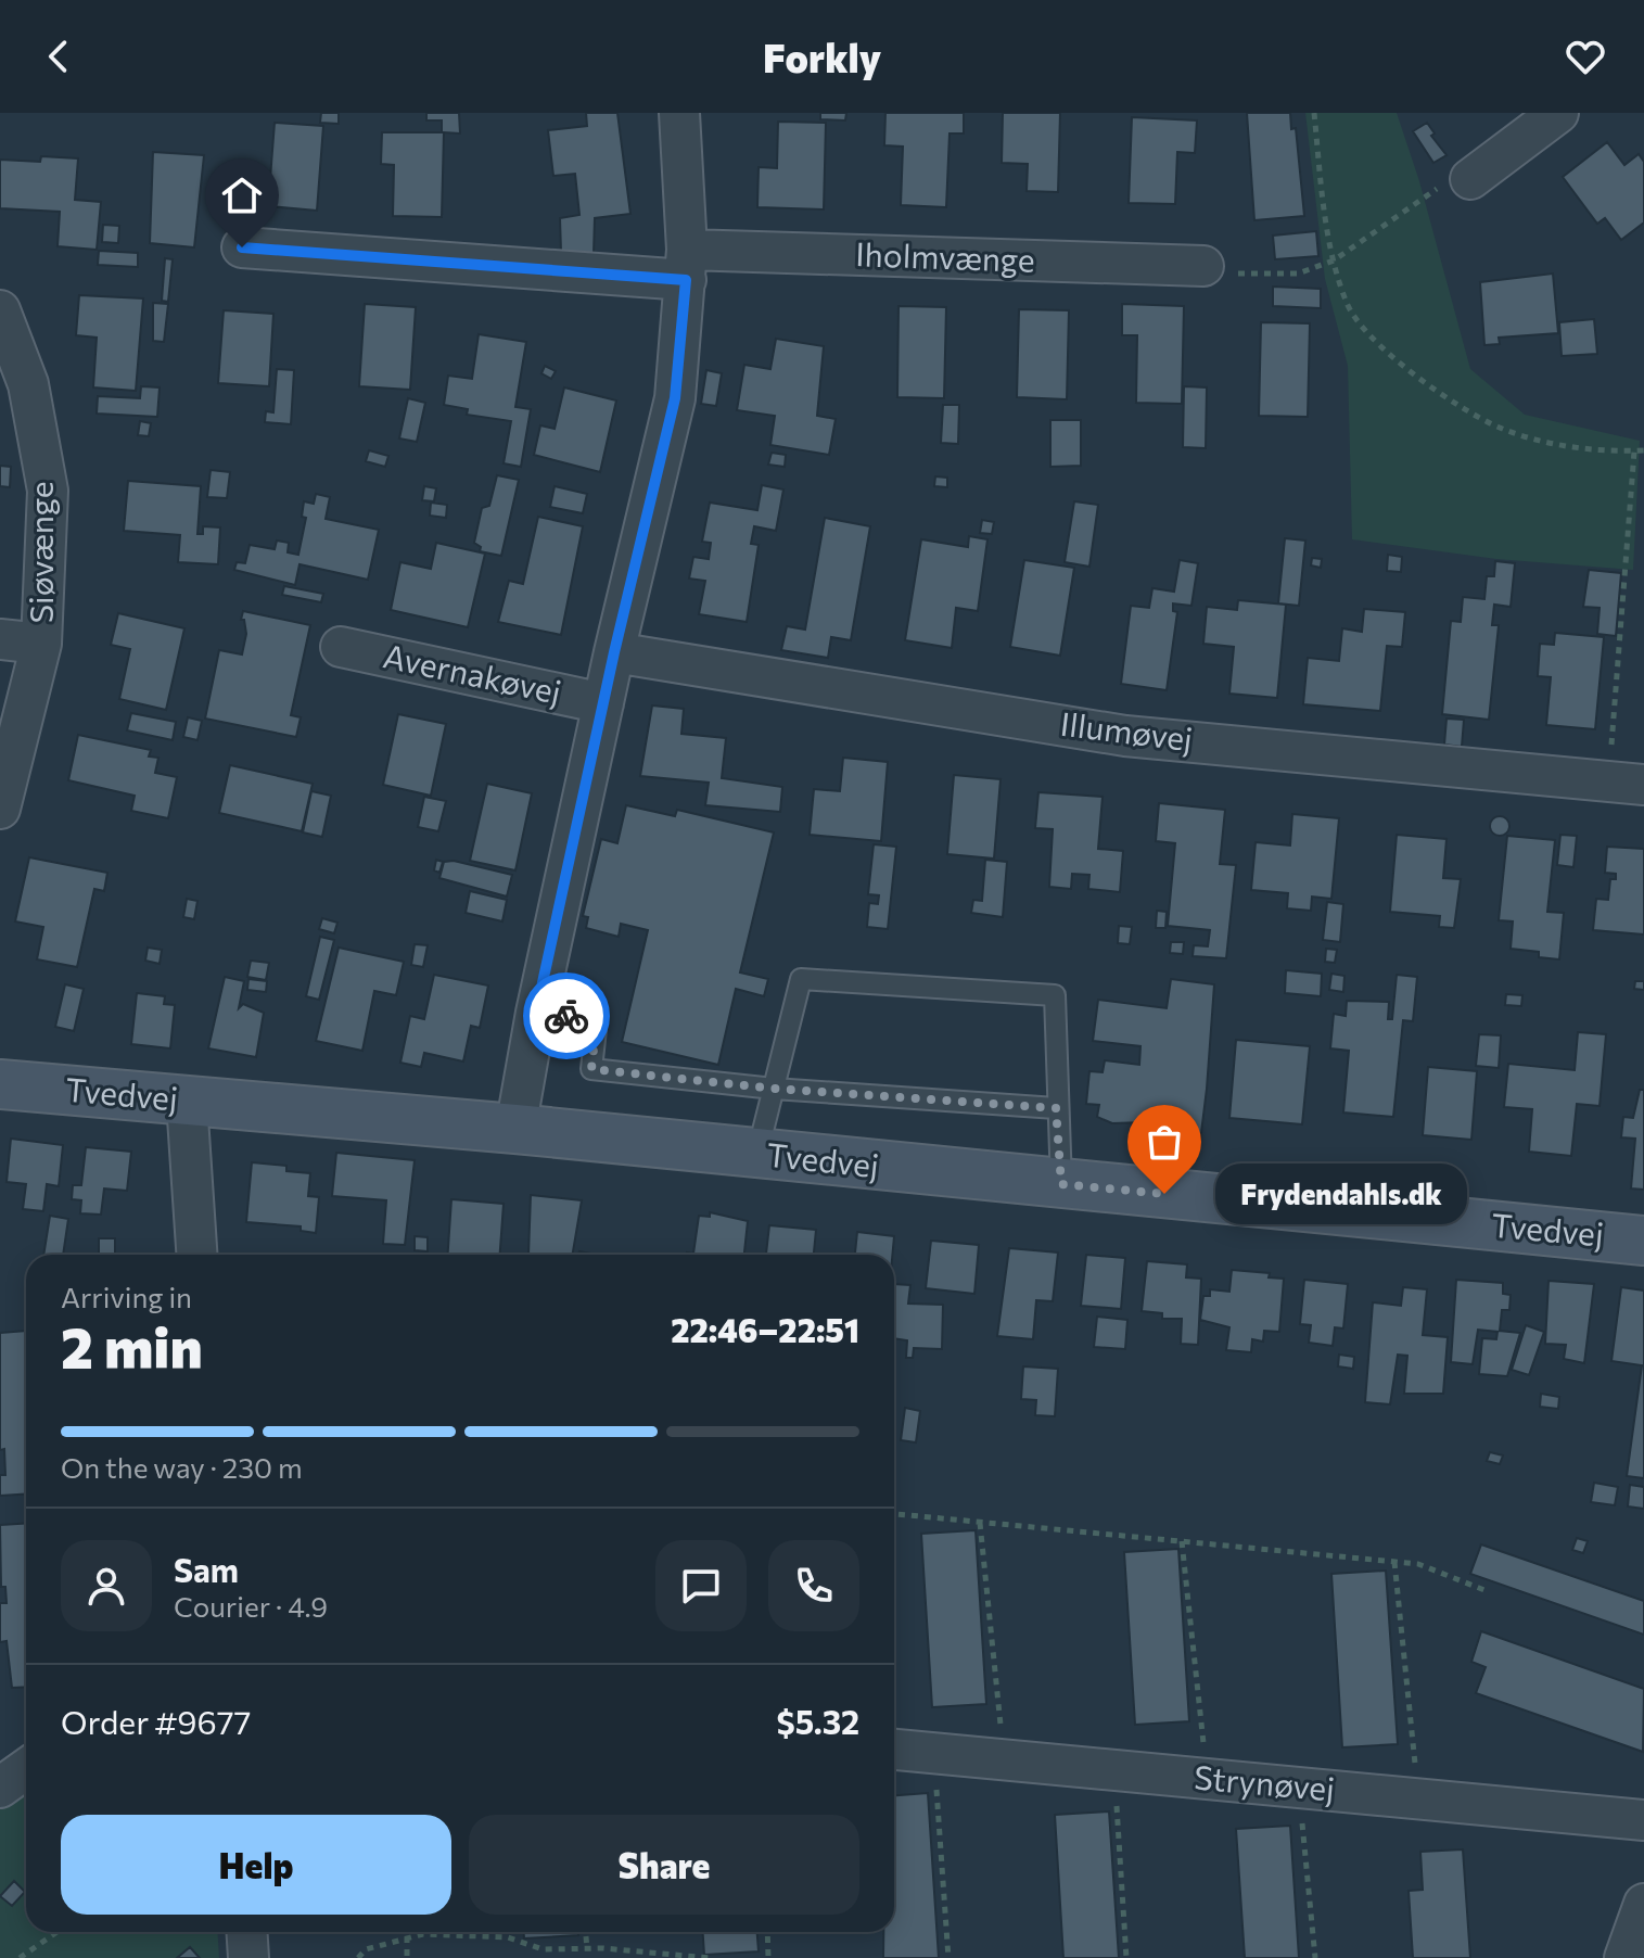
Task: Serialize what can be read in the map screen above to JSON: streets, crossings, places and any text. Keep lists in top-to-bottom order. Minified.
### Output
{"streets":{"street":["Iholmvænge","Siøvænge","Avernakøvej","Illumøvej","Tvedvej","Strynøvej"]},"crossings":[["Iholmvænge","Avernakøvej"],["Avernakøvej","Illumøvej"],["Avernakøvej","Tvedvej"]],"places":["Frydendahls.dk"],"page":{"header":"Forkly","bubble":"Frydendahls.dk","heading":["2 min","Arriving in","22:46–22:51"],"panel":["Sam","Courier · 4.9","Order #9677","$5.32"],"bar":"On the way · 230 m","buttons":["Help","Share"]}}
